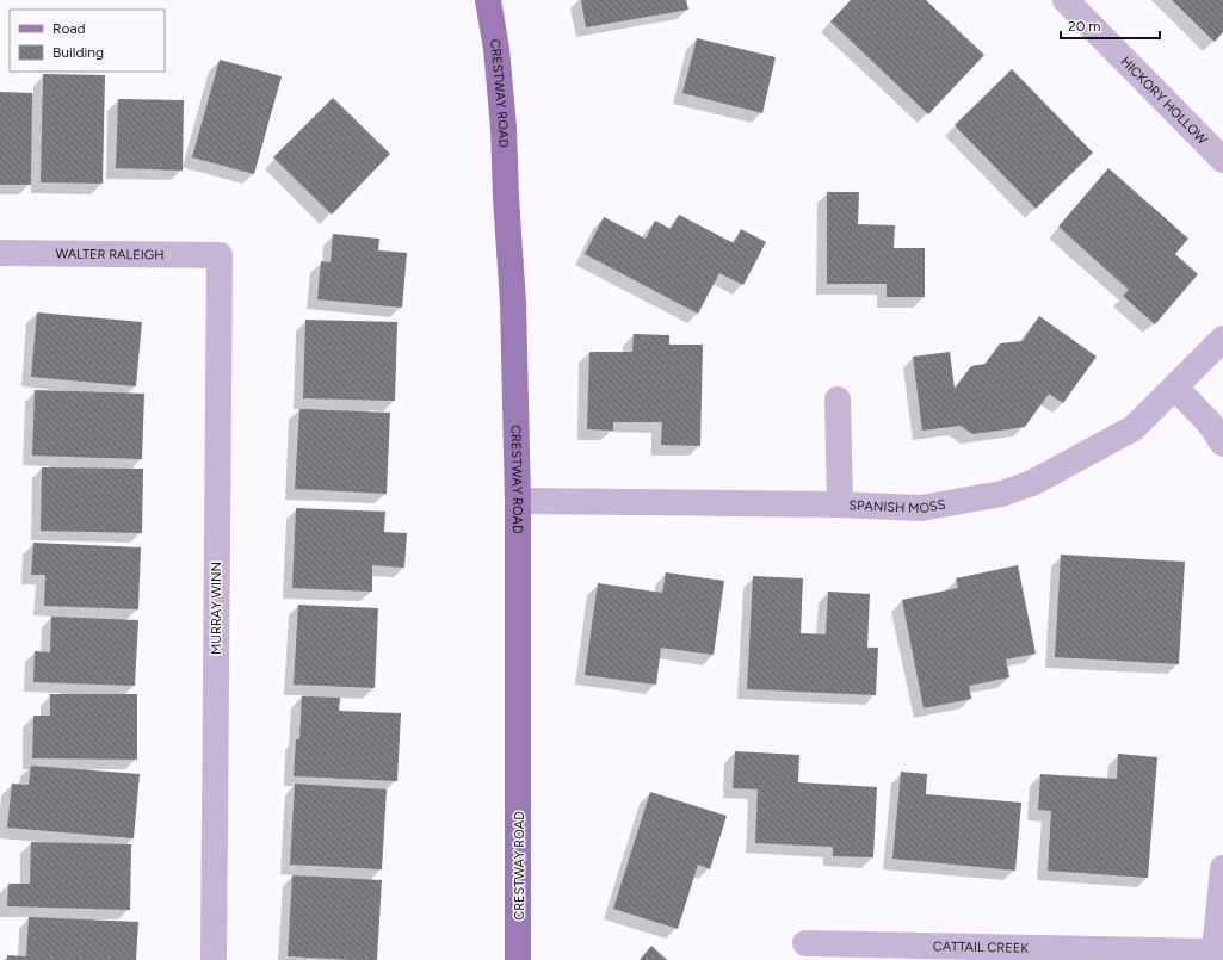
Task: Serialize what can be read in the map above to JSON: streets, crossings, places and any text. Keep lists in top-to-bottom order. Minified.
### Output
{"streets":{"main road":["CRESTWAY ROAD"],"street":["HICKORY HOLLOW","WALTER RALEIGH","SPANISH MOSS","MURRAY WINN","CATTAIL CREEK"]},"crossings":[["CRESTWAY ROAD","SPANISH MOSS"],["WALTER RALEIGH","MURRAY WINN"]],"legend":["Road","Building"],"scale_bar":"20 m"}
